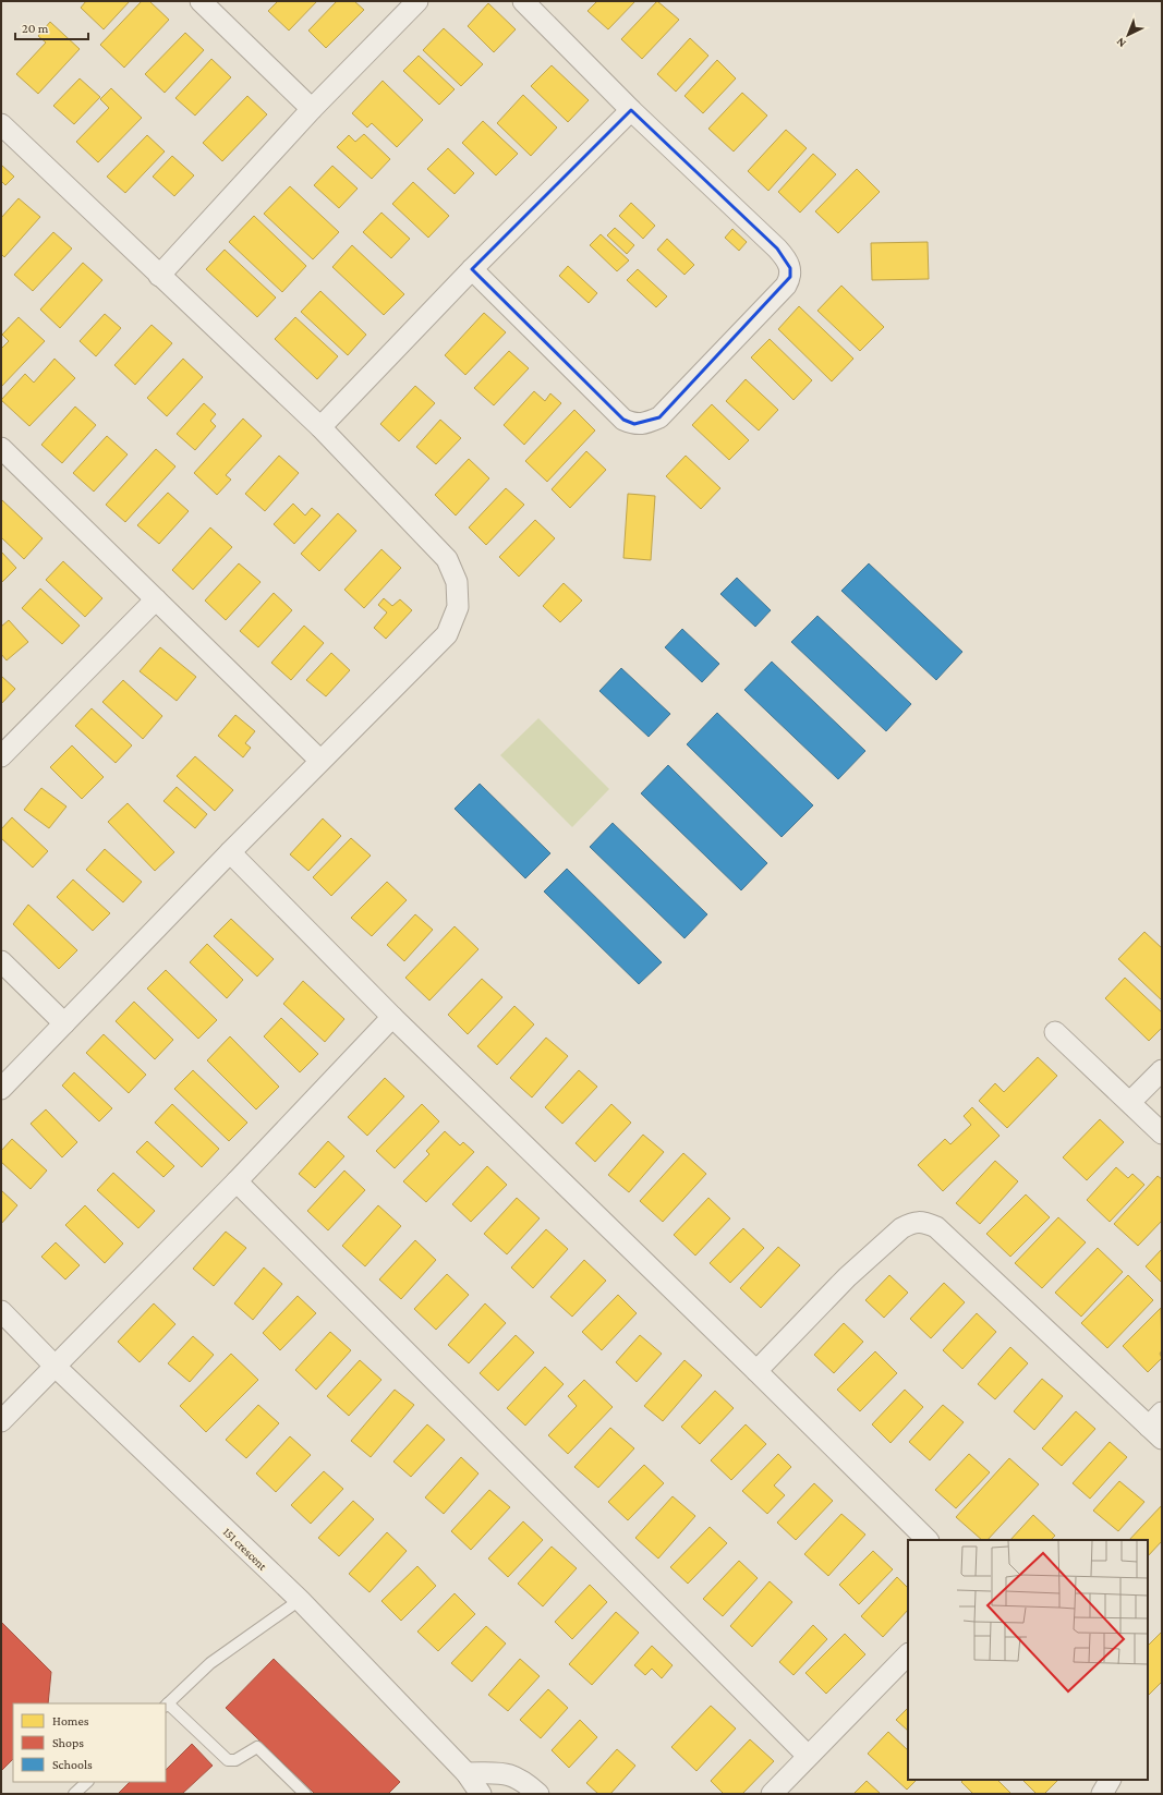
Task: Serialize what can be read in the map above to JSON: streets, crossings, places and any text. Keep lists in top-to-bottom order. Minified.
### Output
{"streets":{"street":["151 crescent"]},"legend":["Homes","Shops","Schools"],"scale_bar":"20 m","north":"bottom left"}
